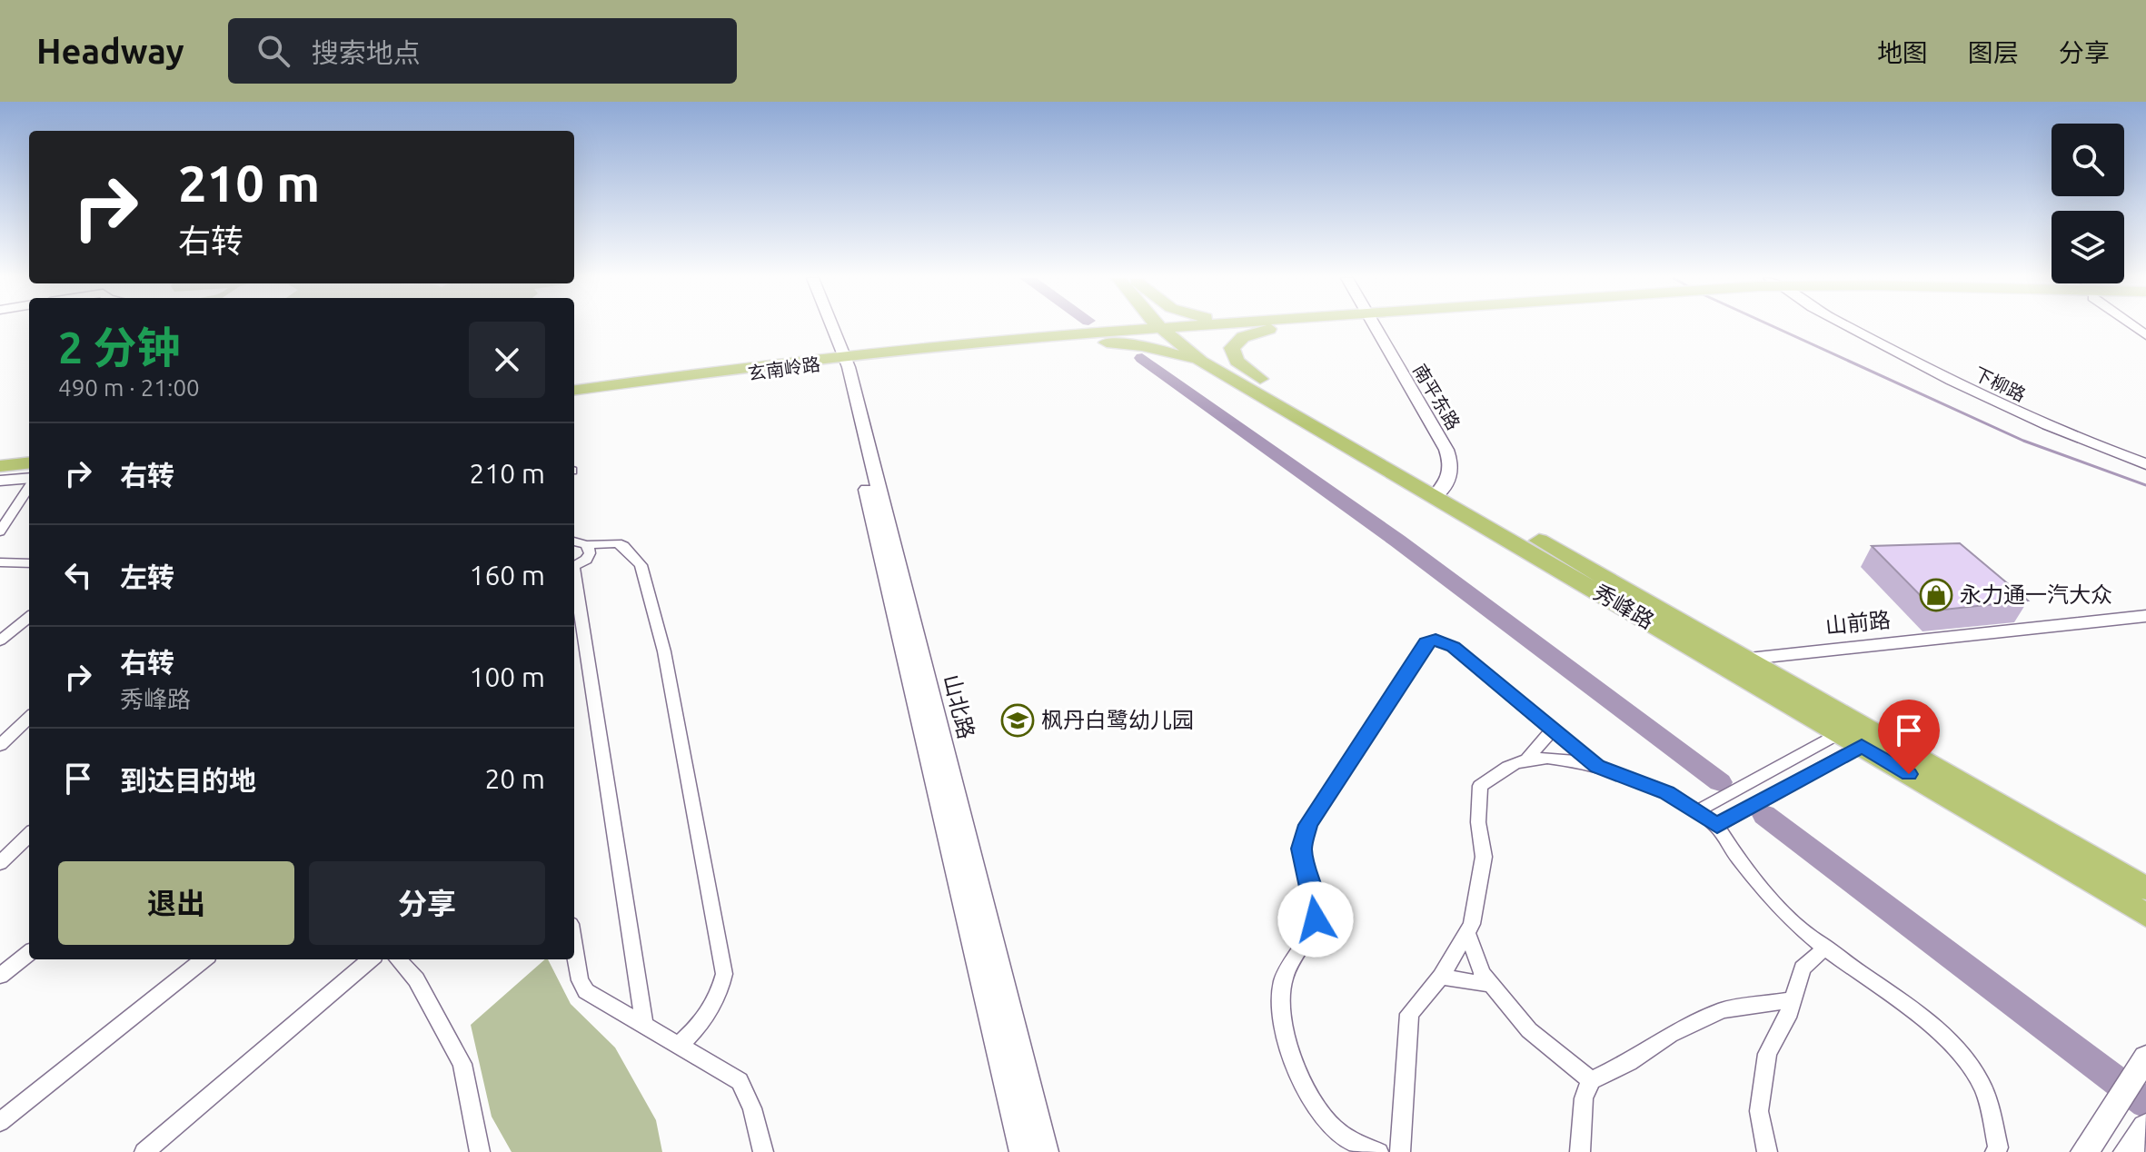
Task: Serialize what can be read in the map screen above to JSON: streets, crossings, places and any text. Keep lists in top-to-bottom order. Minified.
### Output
{"streets":{"main road":["玄南岭路","下柳路","南平东路","秀峰路","山北路"],"street":["山前路"]},"crossings":[["玄南岭路","山北路"],["南平东路","秀峰路"],["秀峰路","山前路"]],"places":{"shop":["永力通一汽大众"],"school or university":["枫丹白鹭幼儿园"]},"page":{"header":"Headway","search":"搜索地点","nav":["地图","图层","分享"],"turn":["210 m","右转"],"heading":["2 分钟","490 m · 21:00"],"list":[{"name":"右转","value":"210 m"},{"name":"左转","value":"160 m"},{"name":"右转","note":"秀峰路","value":"100 m"},{"name":"到达目的地","value":"20 m"}],"buttons":["退出","分享"]}}
